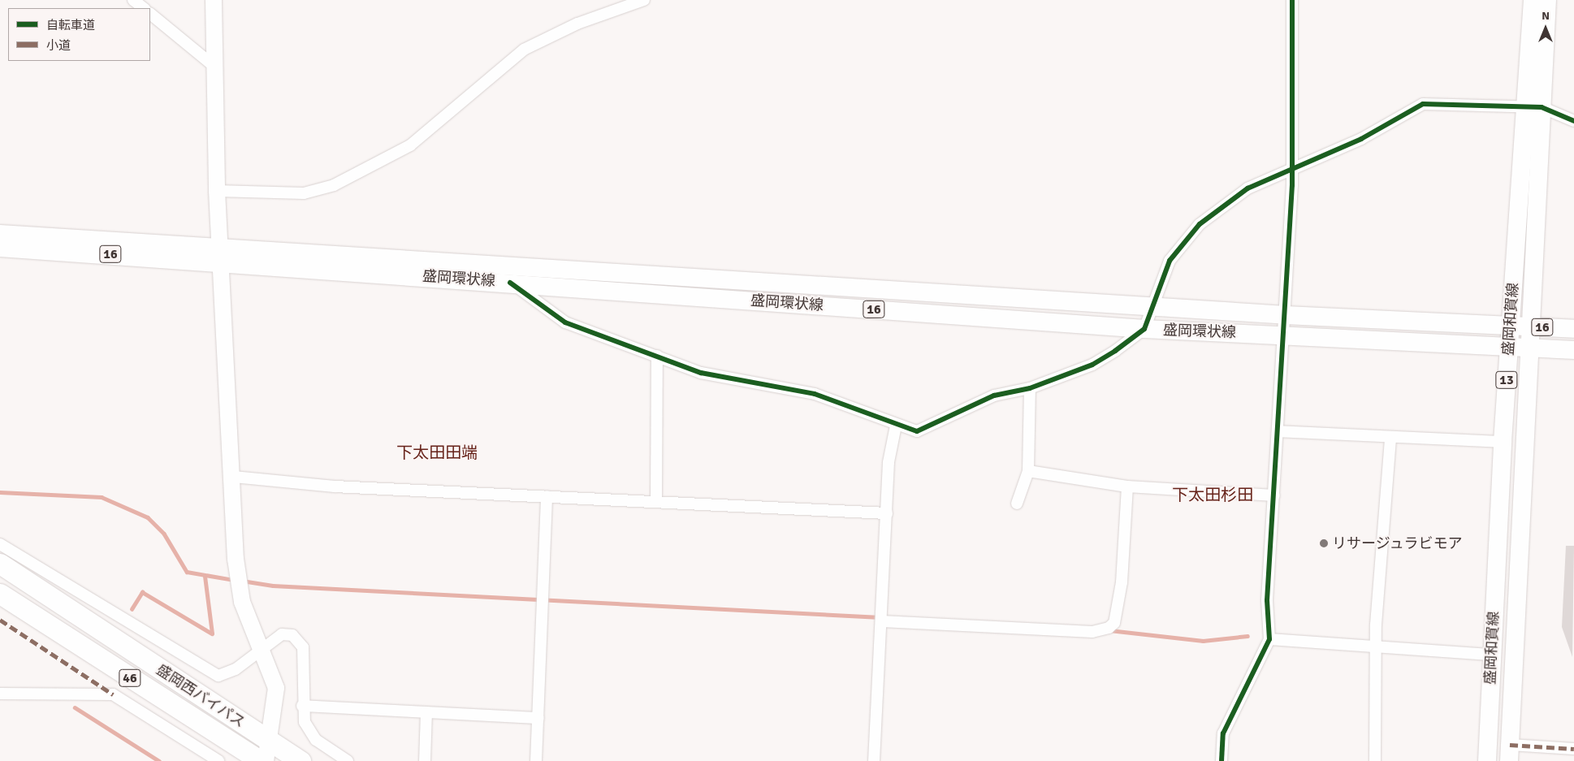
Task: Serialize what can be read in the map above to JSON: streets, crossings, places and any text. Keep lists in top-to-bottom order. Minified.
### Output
{"streets":{"highway":["46","盛岡西バイパス"],"main road":["16","盛岡環状線","盛岡和賀線","13"]},"crossings":[["盛岡環状線","盛岡和賀線"]],"districts":["下太田田端","下太田杉田"],"places":["リサージュラビモア"],"legend":["自転車道","小道"],"north":"top"}
